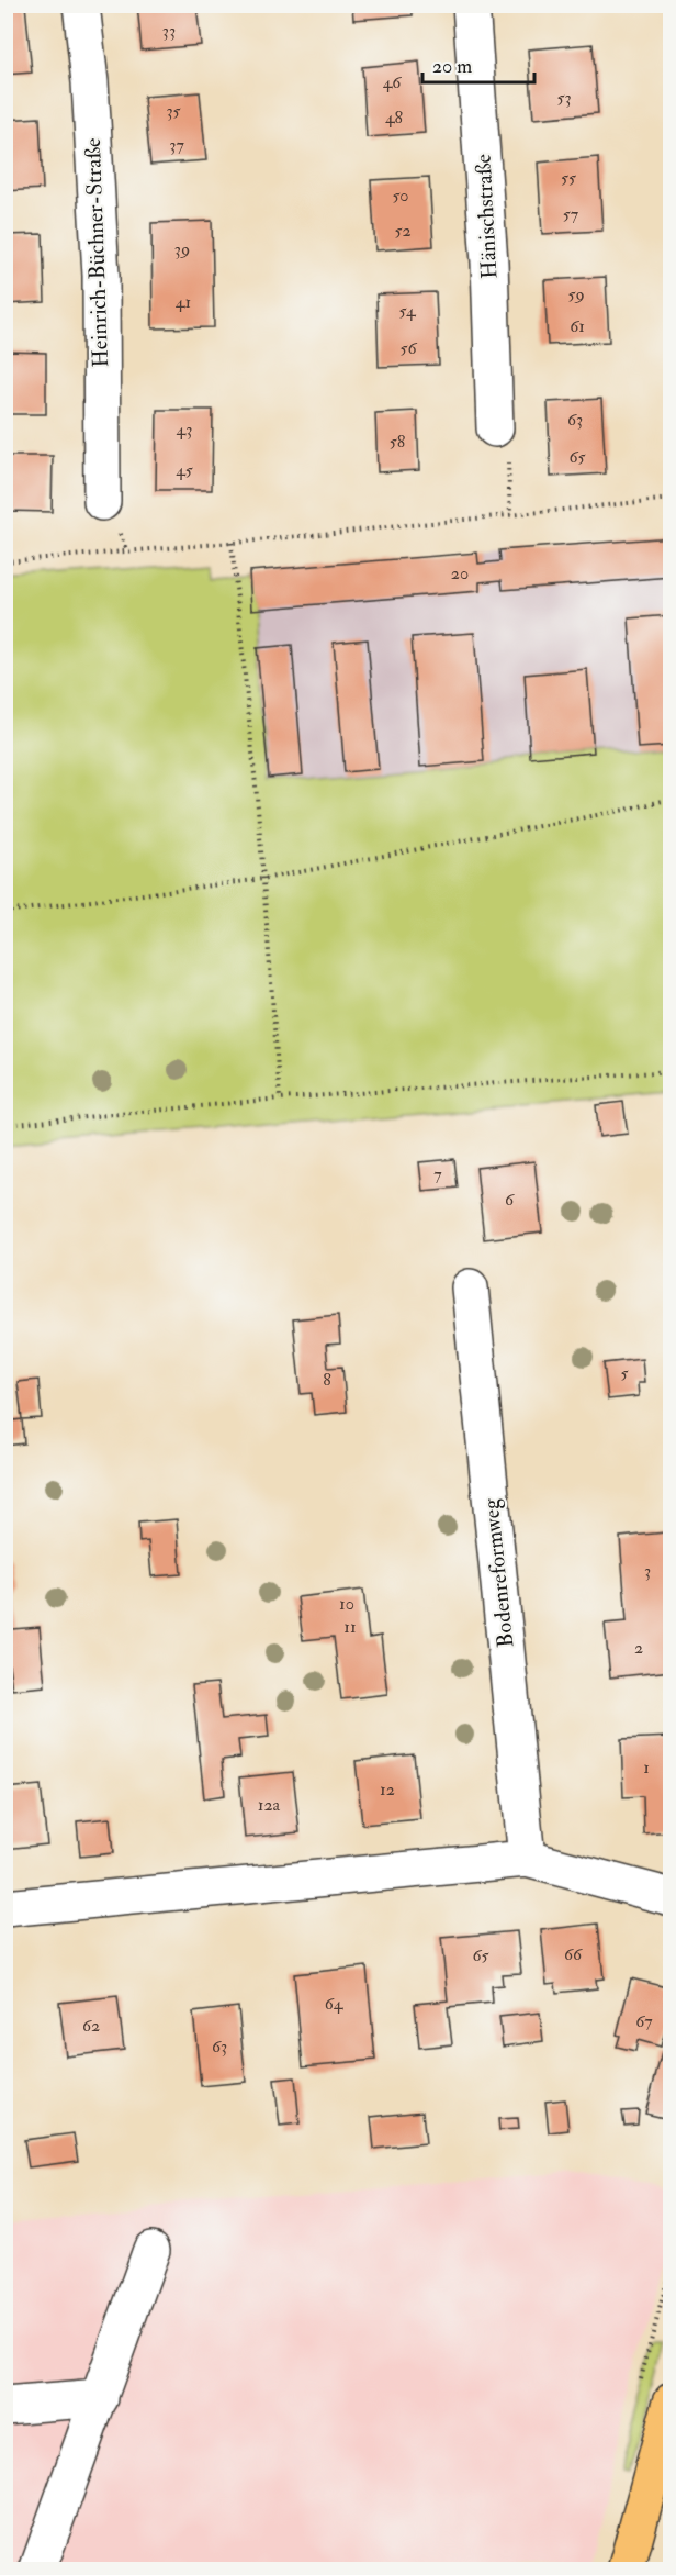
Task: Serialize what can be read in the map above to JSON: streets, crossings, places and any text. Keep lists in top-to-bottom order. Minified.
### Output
{"streets":{"street":["Hänischstraße","Heinrich-Büchner-Straße","Bodenreformweg"]},"house_numbers":["33","46","53","35","48","37","55","50","57","52","39","59","41","54","61","56","63","43","58","65","45","20","7","6","5","8","3","10","11","2","1","12","12a","66","65","64","67","62","63"],"scale_bar":"20 m"}
